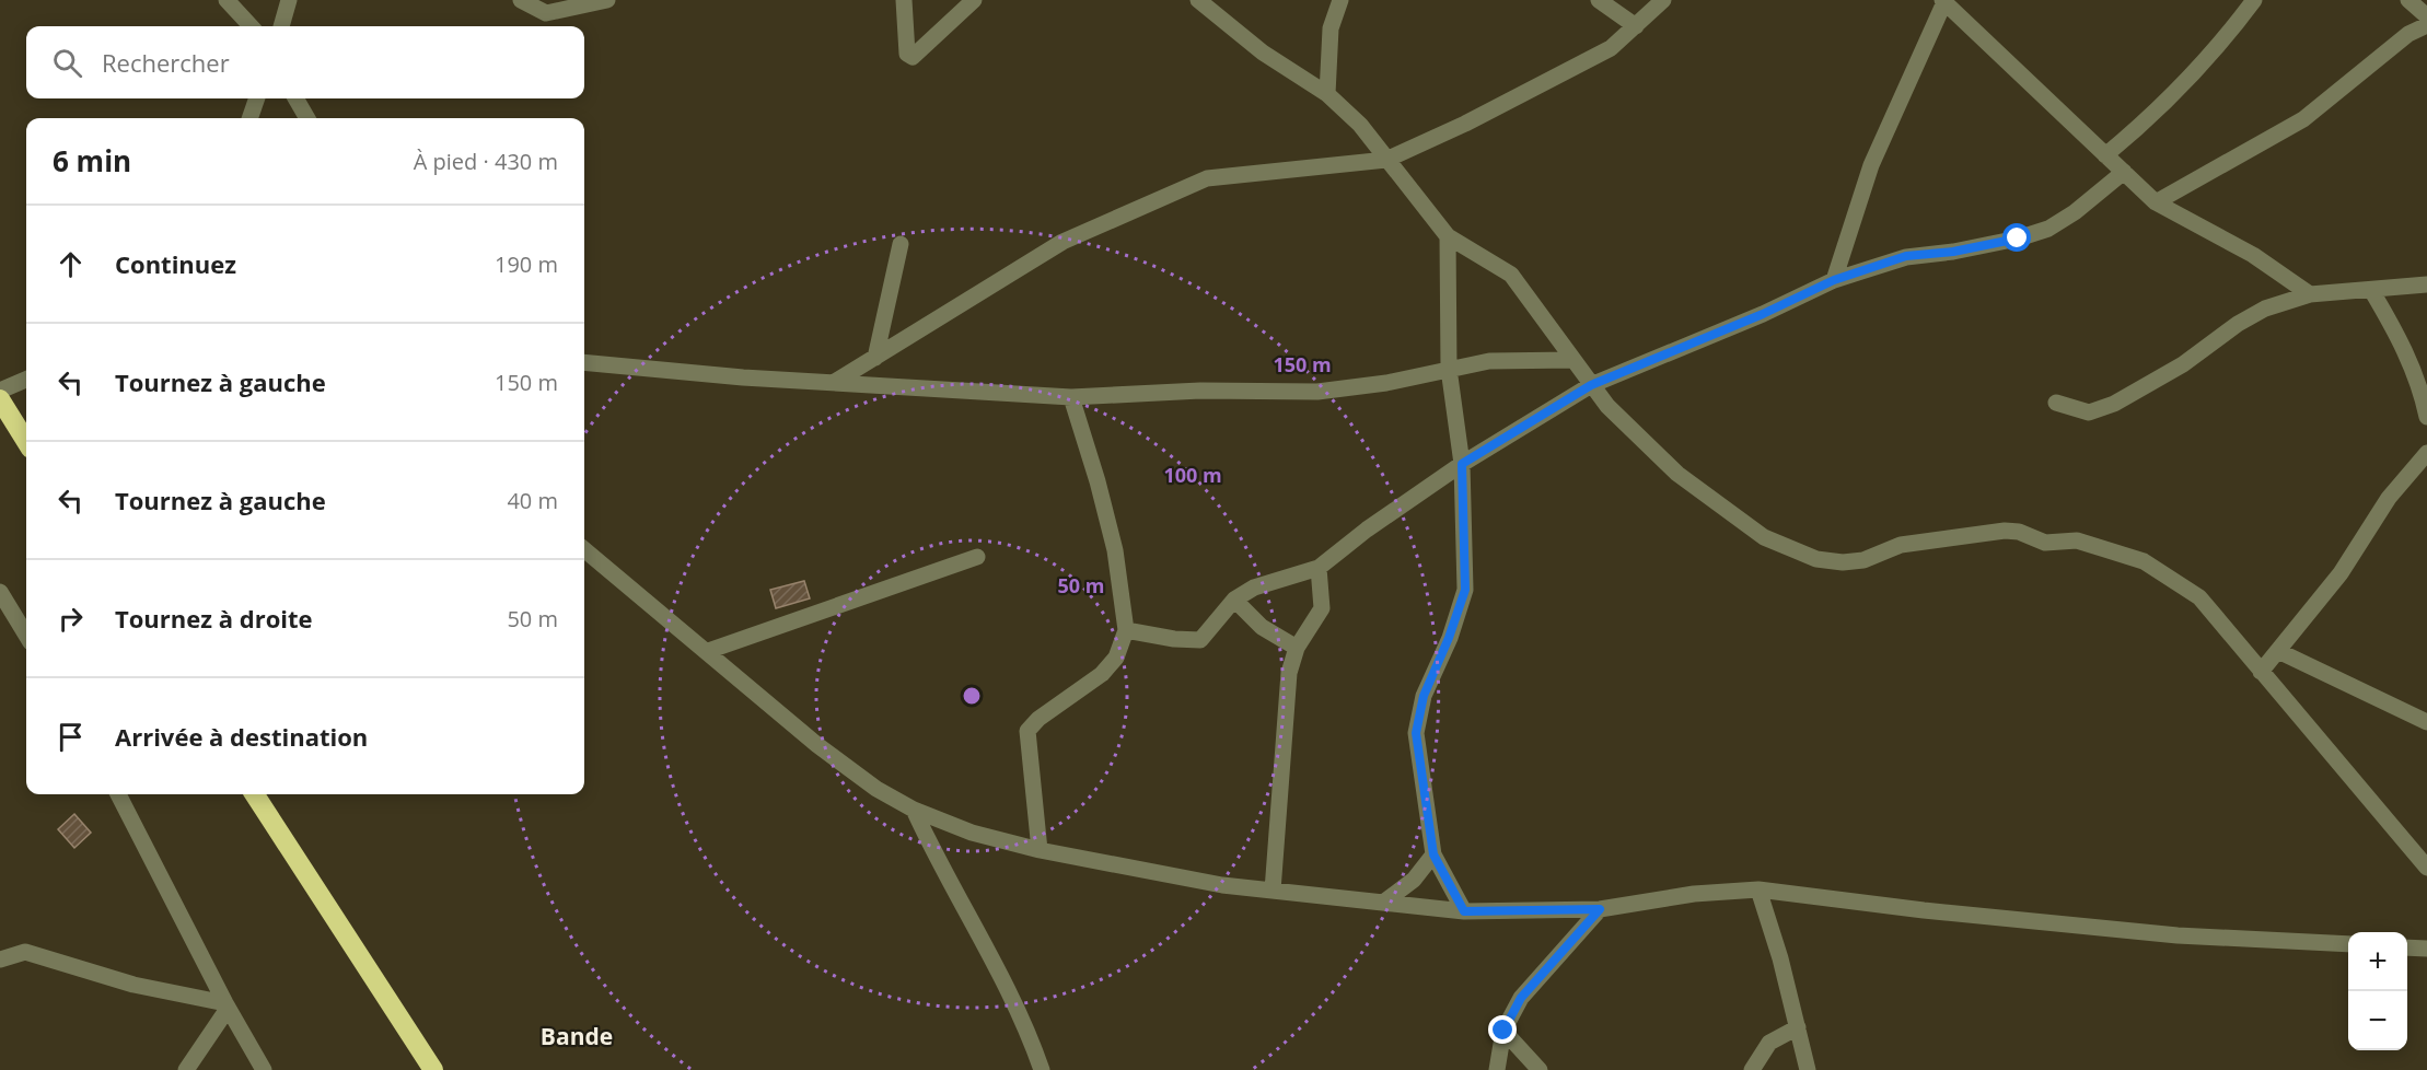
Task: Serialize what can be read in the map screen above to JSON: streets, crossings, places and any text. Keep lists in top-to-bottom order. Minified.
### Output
{"districts":["Bande"],"page":{"search":"Rechercher","heading":["6 min","À pied · 430 m"],"list":[["Continuez","190 m"],["Tournez à gauche","150 m"],["Tournez à gauche","40 m"],["Tournez à droite","50 m"],"Arrivée à destination"],"map_buttons":["+","−"]},"rings":["150 m","100 m","50 m"]}
